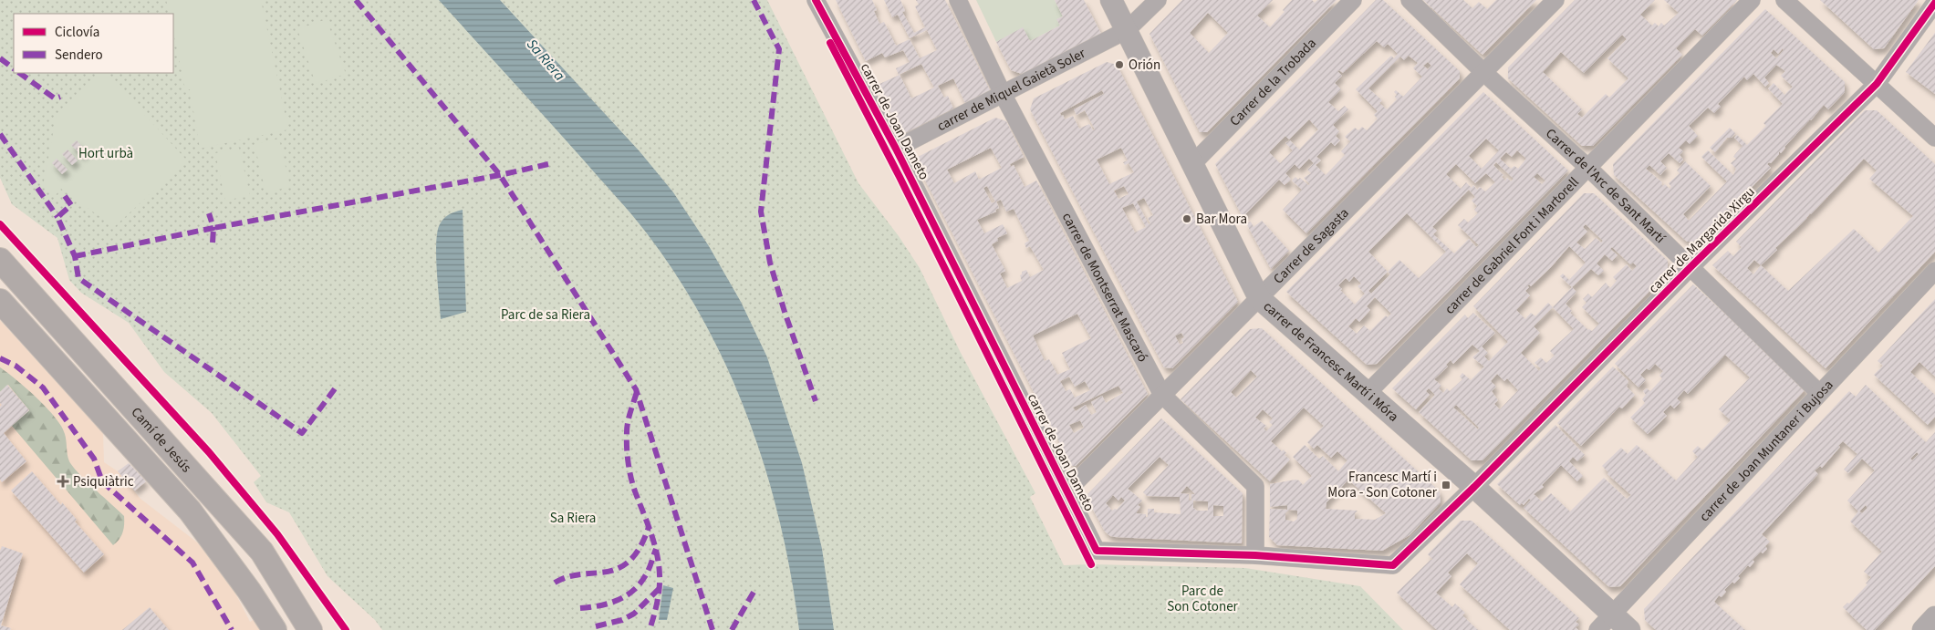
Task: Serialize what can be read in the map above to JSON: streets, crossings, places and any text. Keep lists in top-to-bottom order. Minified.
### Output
{"streets":{"main road":["Camí de Jesús"],"street":["Carrer de la Trobada","carrer de Miquel Gaietà Soler","carrer de Joan Dameto","Carrer de l'Arc de Sant Martí","carrer de Margarida Xirgu","carrer de Gabriel Font i Martorell","Carrer de Sagasta","carrer de Montserrat Mascaró","carrer de Francesc Martí i Móra","carrer de Joan Muntaner i Bujosa"]},"crossings":[["Carrer de la Trobada","carrer de Francesc Martí i Móra"],["carrer de Miquel Gaietà Soler","carrer de Joan Dameto"],["carrer de Miquel Gaietà Soler","carrer de Montserrat Mascaró"],["carrer de Miquel Gaietà Soler","carrer de Francesc Martí i Móra"],["carrer de Joan Dameto","carrer de Margarida Xirgu"],["carrer de Joan Dameto","Carrer de Sagasta"],["carrer de Joan Dameto","carrer de Montserrat Mascaró"],["carrer de Joan Dameto","carrer de Francesc Martí i Móra"],["Carrer de l'Arc de Sant Martí","carrer de Margarida Xirgu"],["Carrer de l'Arc de Sant Martí","carrer de Gabriel Font i Martorell"],["Carrer de l'Arc de Sant Martí","Carrer de Sagasta"],["Carrer de l'Arc de Sant Martí","carrer de Joan Muntaner i Bujosa"],["carrer de Margarida Xirgu","carrer de Francesc Martí i Móra"],["carrer de Gabriel Font i Martorell","carrer de Francesc Martí i Móra"],["Carrer de Sagasta","carrer de Montserrat Mascaró"],["Carrer de Sagasta","carrer de Francesc Martí i Móra"],["carrer de Francesc Martí i Móra","carrer de Joan Muntaner i Bujosa"]],"water":["Sa Riera"],"parks":["Hort urbà","Parc de sa Riera","Sa Riera","Parc de Son Cotoner"],"places":{"other":["Orión","Bar Mora"],"health":["Psiquiàtric"],"transit":["Francesc Martí i Mora - Son Cotoner"]},"legend":["Ciclovía","Sendero"]}
